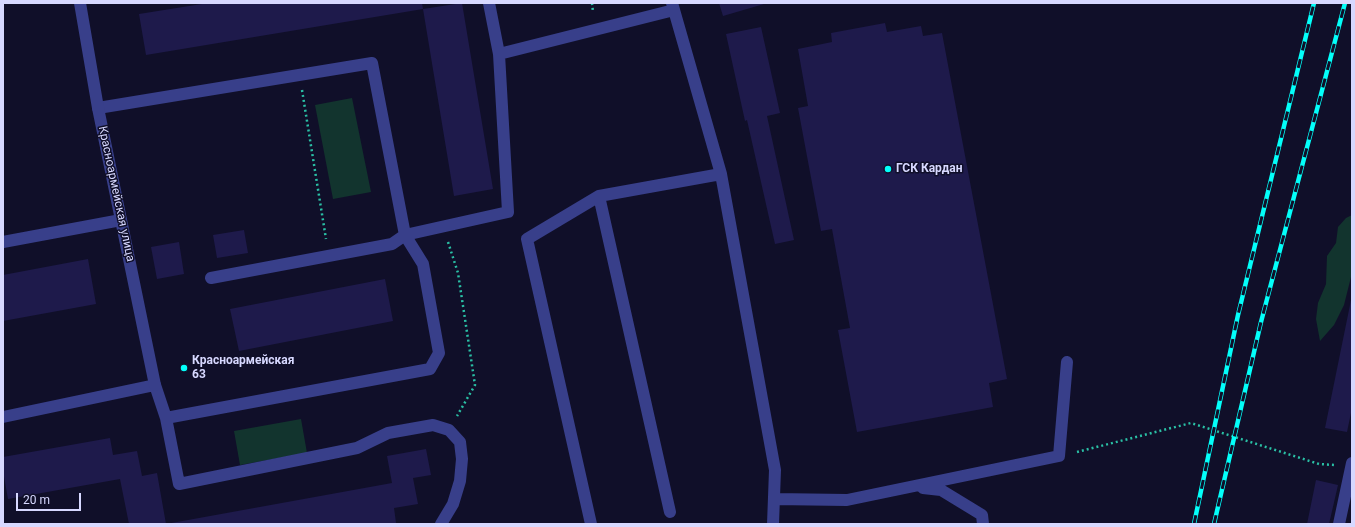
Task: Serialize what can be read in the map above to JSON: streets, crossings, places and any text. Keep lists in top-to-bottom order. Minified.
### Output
{"streets":{"street":["Красноармейская улица"]},"places":["ГСК Кардан","Красноармейская 63"],"scale_bar":"20 m"}
